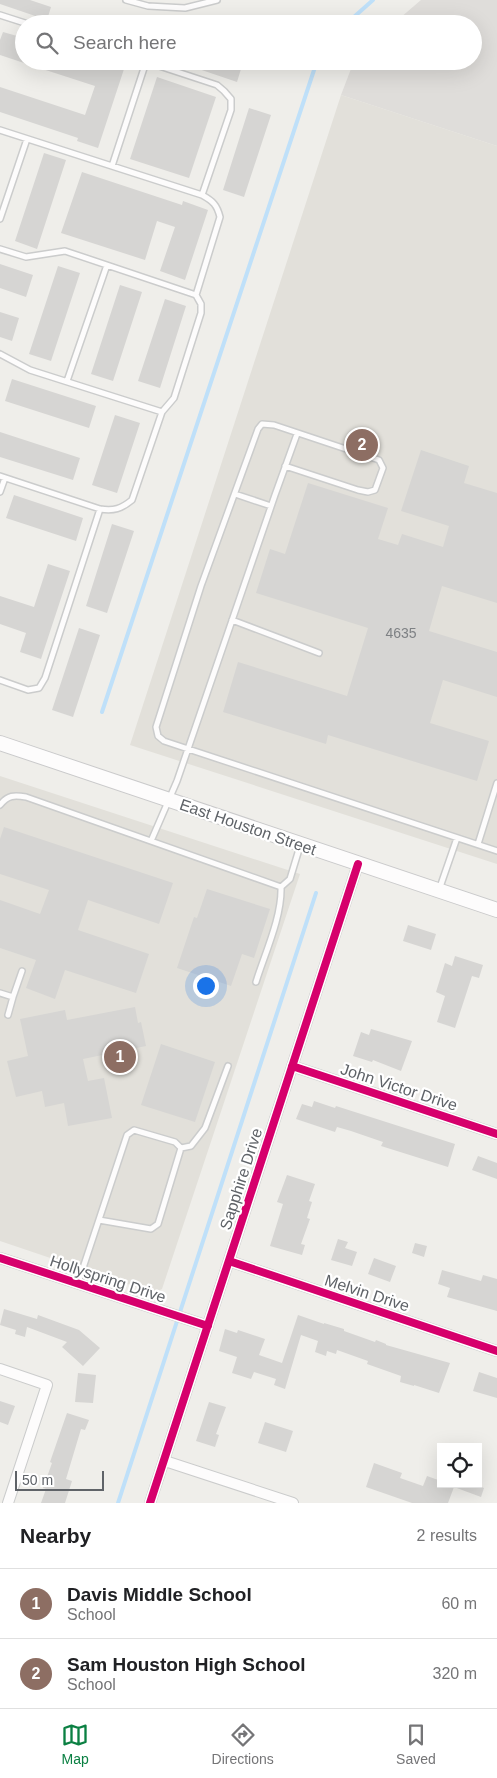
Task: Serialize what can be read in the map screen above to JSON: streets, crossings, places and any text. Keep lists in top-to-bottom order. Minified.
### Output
{"streets":{"main road":["East Houston Street"],"street":["John Victor Drive","Sapphire Drive","Hollyspring Drive","Melvin Drive"]},"crossings":[["East Houston Street","Sapphire Drive"],["John Victor Drive","Sapphire Drive"],["Sapphire Drive","Hollyspring Drive"],["Sapphire Drive","Melvin Drive"]],"house_numbers":["4635"],"scale_bar":"50 m","page":{"search":"Search here","pins":["2","1"],"scale":"50 m","heading":["Nearby","2 results"],"list":[{"mark":"1","name":"Davis Middle School","note":"School","value":"60 m"},{"mark":"2","name":"Sam Houston High School","note":"School","value":"320 m"}],"nav":["Map","Directions","Saved"]}}
